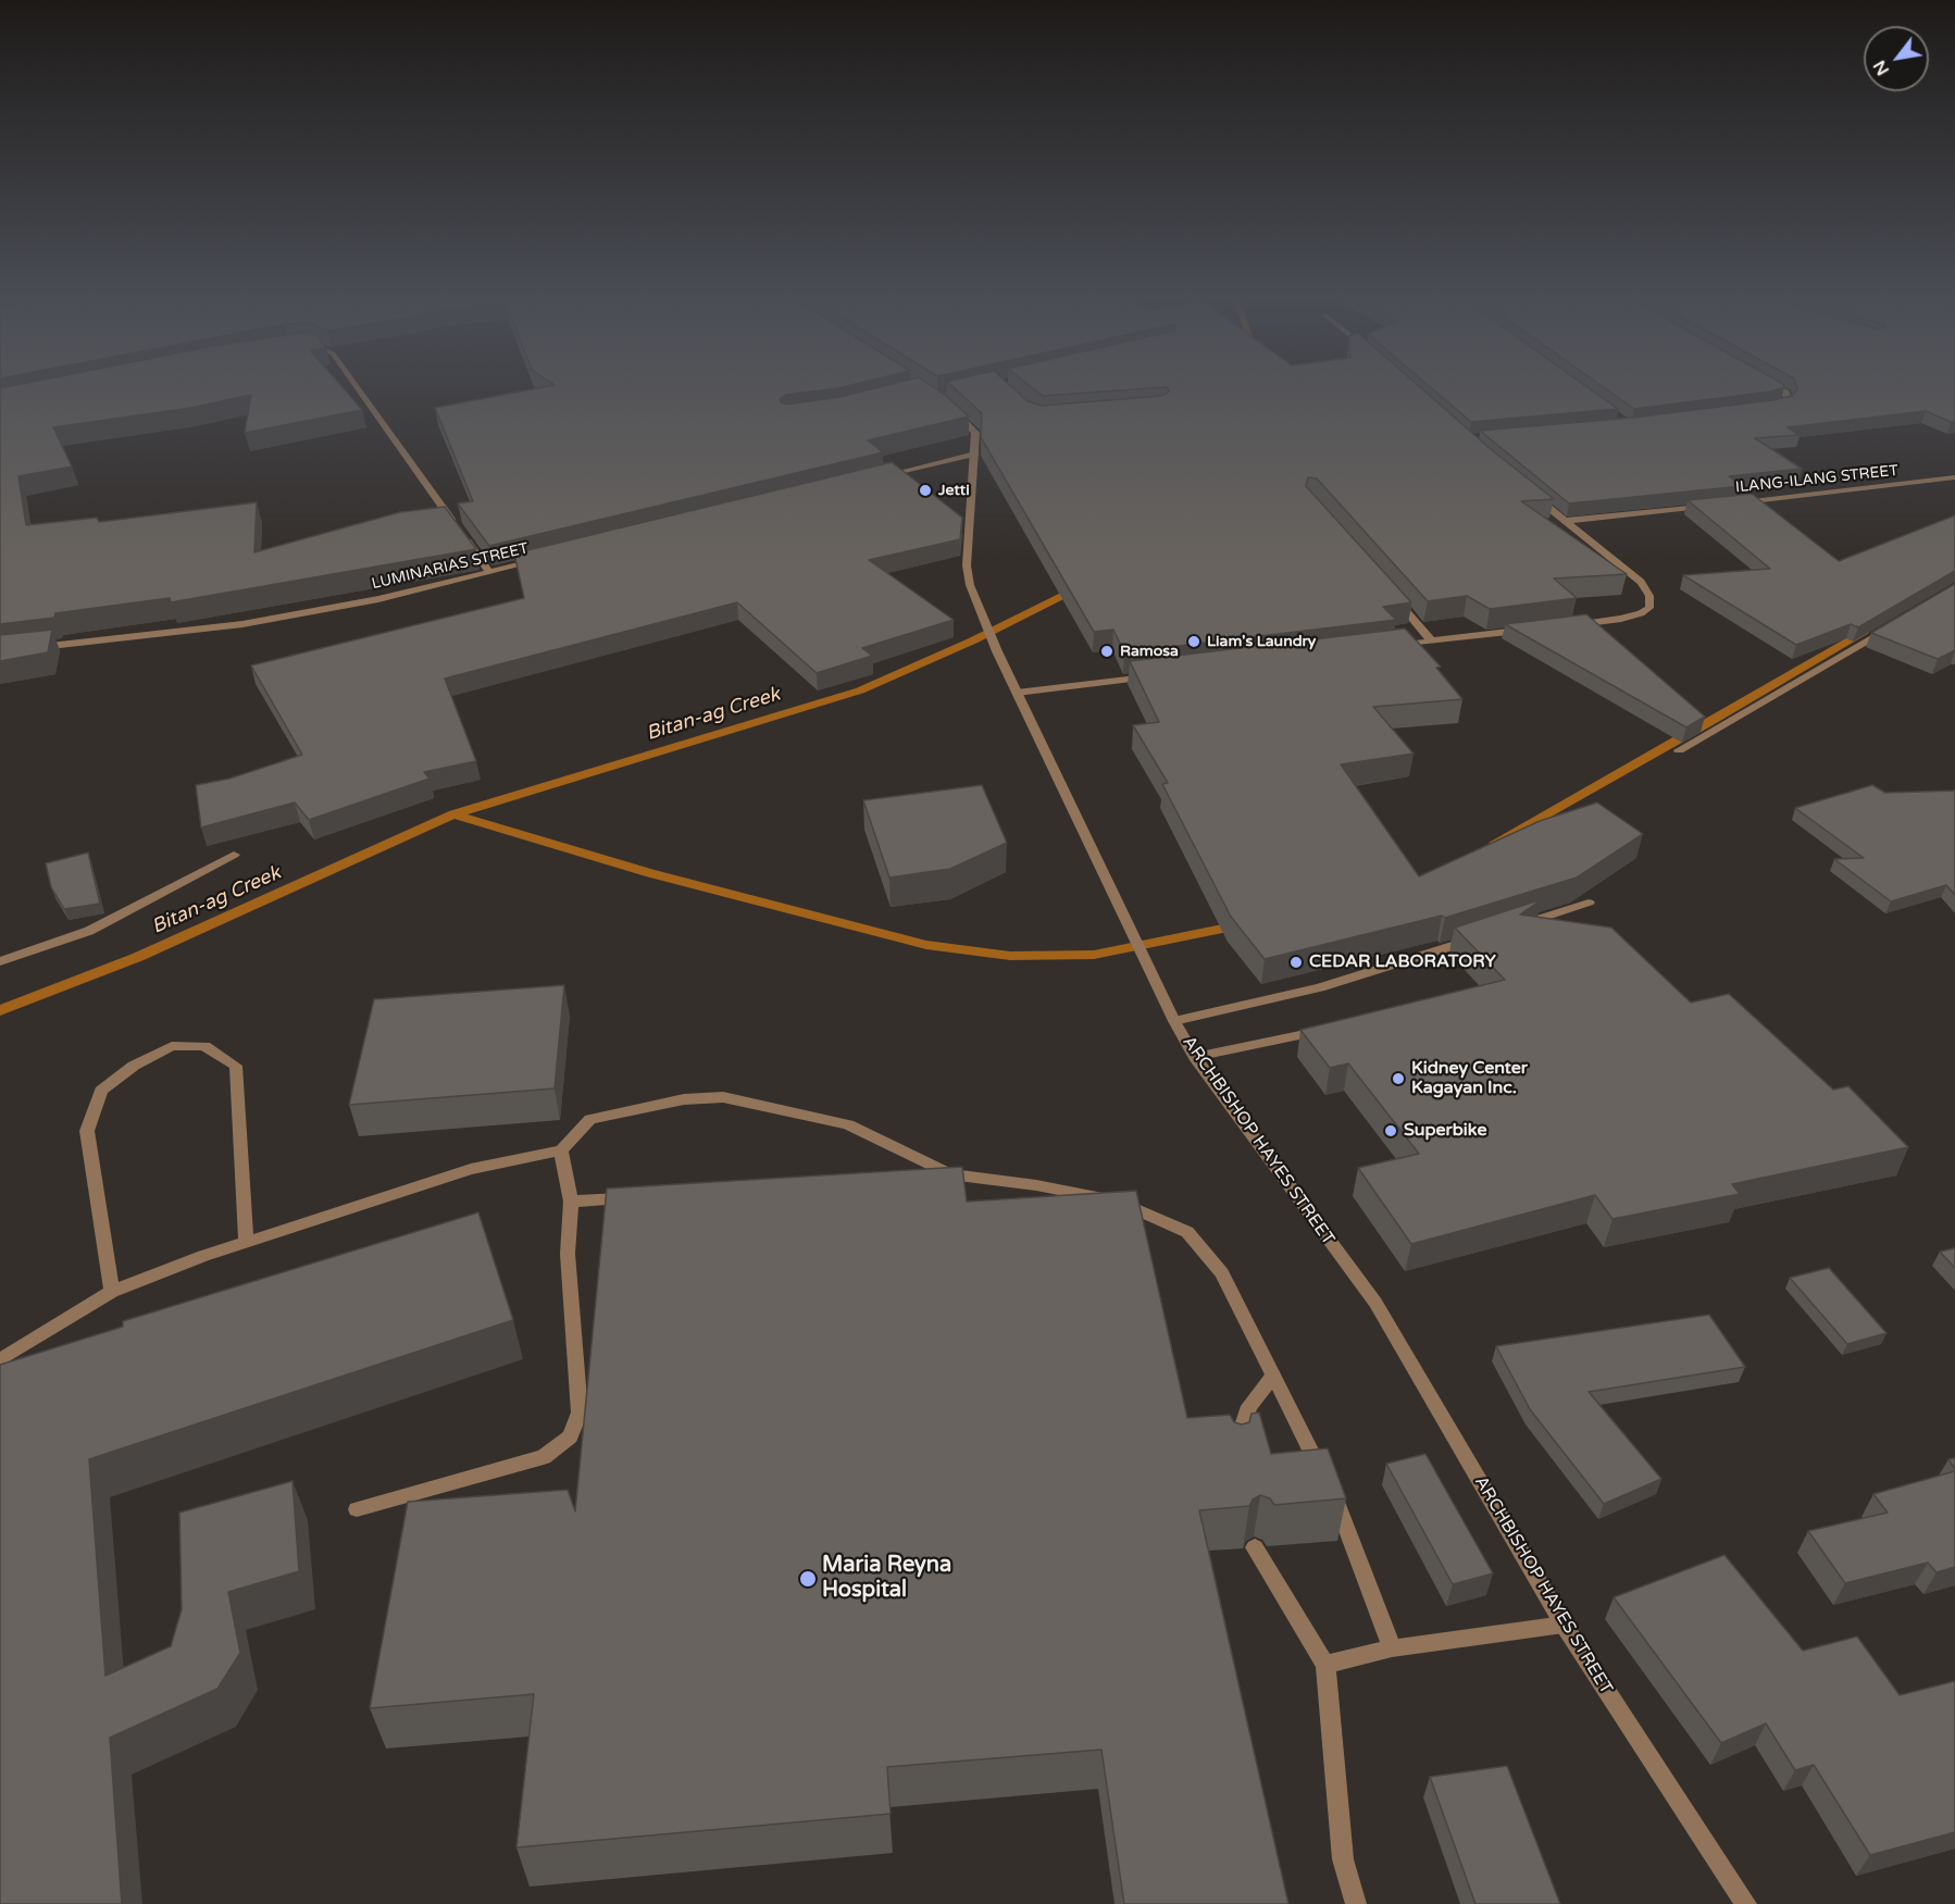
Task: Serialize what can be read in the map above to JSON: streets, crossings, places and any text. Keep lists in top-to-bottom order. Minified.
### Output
{"streets":{"street":["ILANG-ILANG STREET","LUMINARIAS STREET","ARCHBISHOP HAYES STREET"]},"water":["Bitan-ag Creek"],"places":["Jetti","Liam's Laundry","Ramosa","CEDAR LABORATORY","Kidney Center Kagayan Inc.","Superbike","Maria Reyna Hospital"],"north":"bottom left"}
